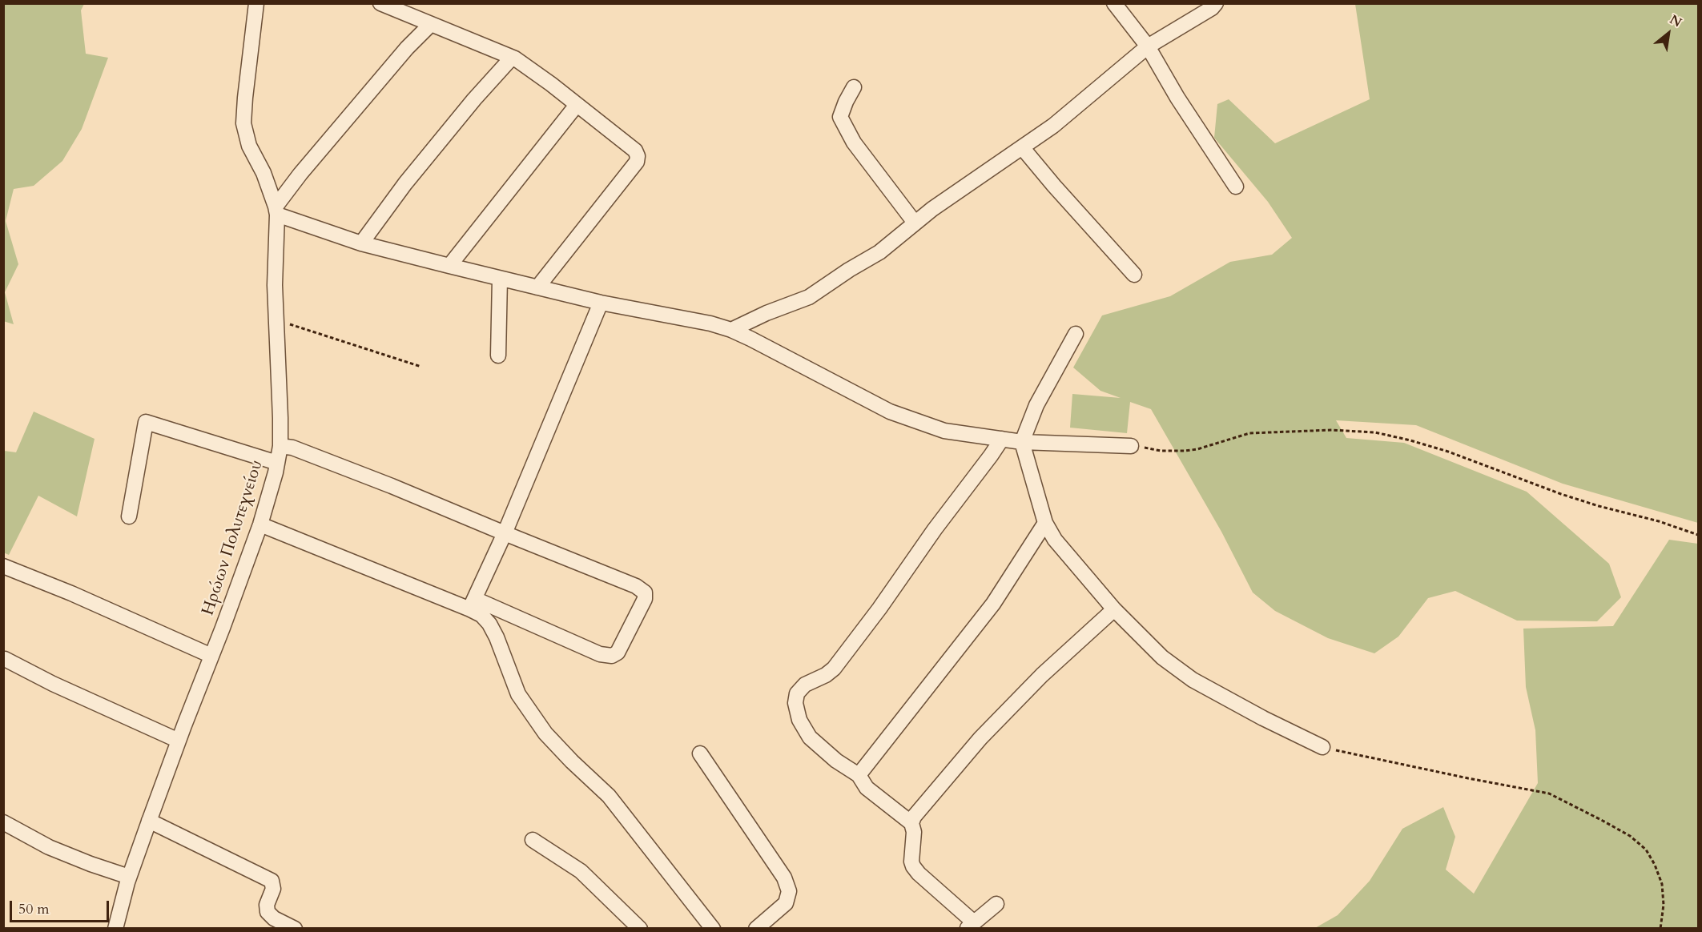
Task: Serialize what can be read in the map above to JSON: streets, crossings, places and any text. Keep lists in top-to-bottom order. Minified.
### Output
{"streets":{"street":["Ηρώων Πολυτεχνείου"]},"scale_bar":"50 m","north":"top right"}
